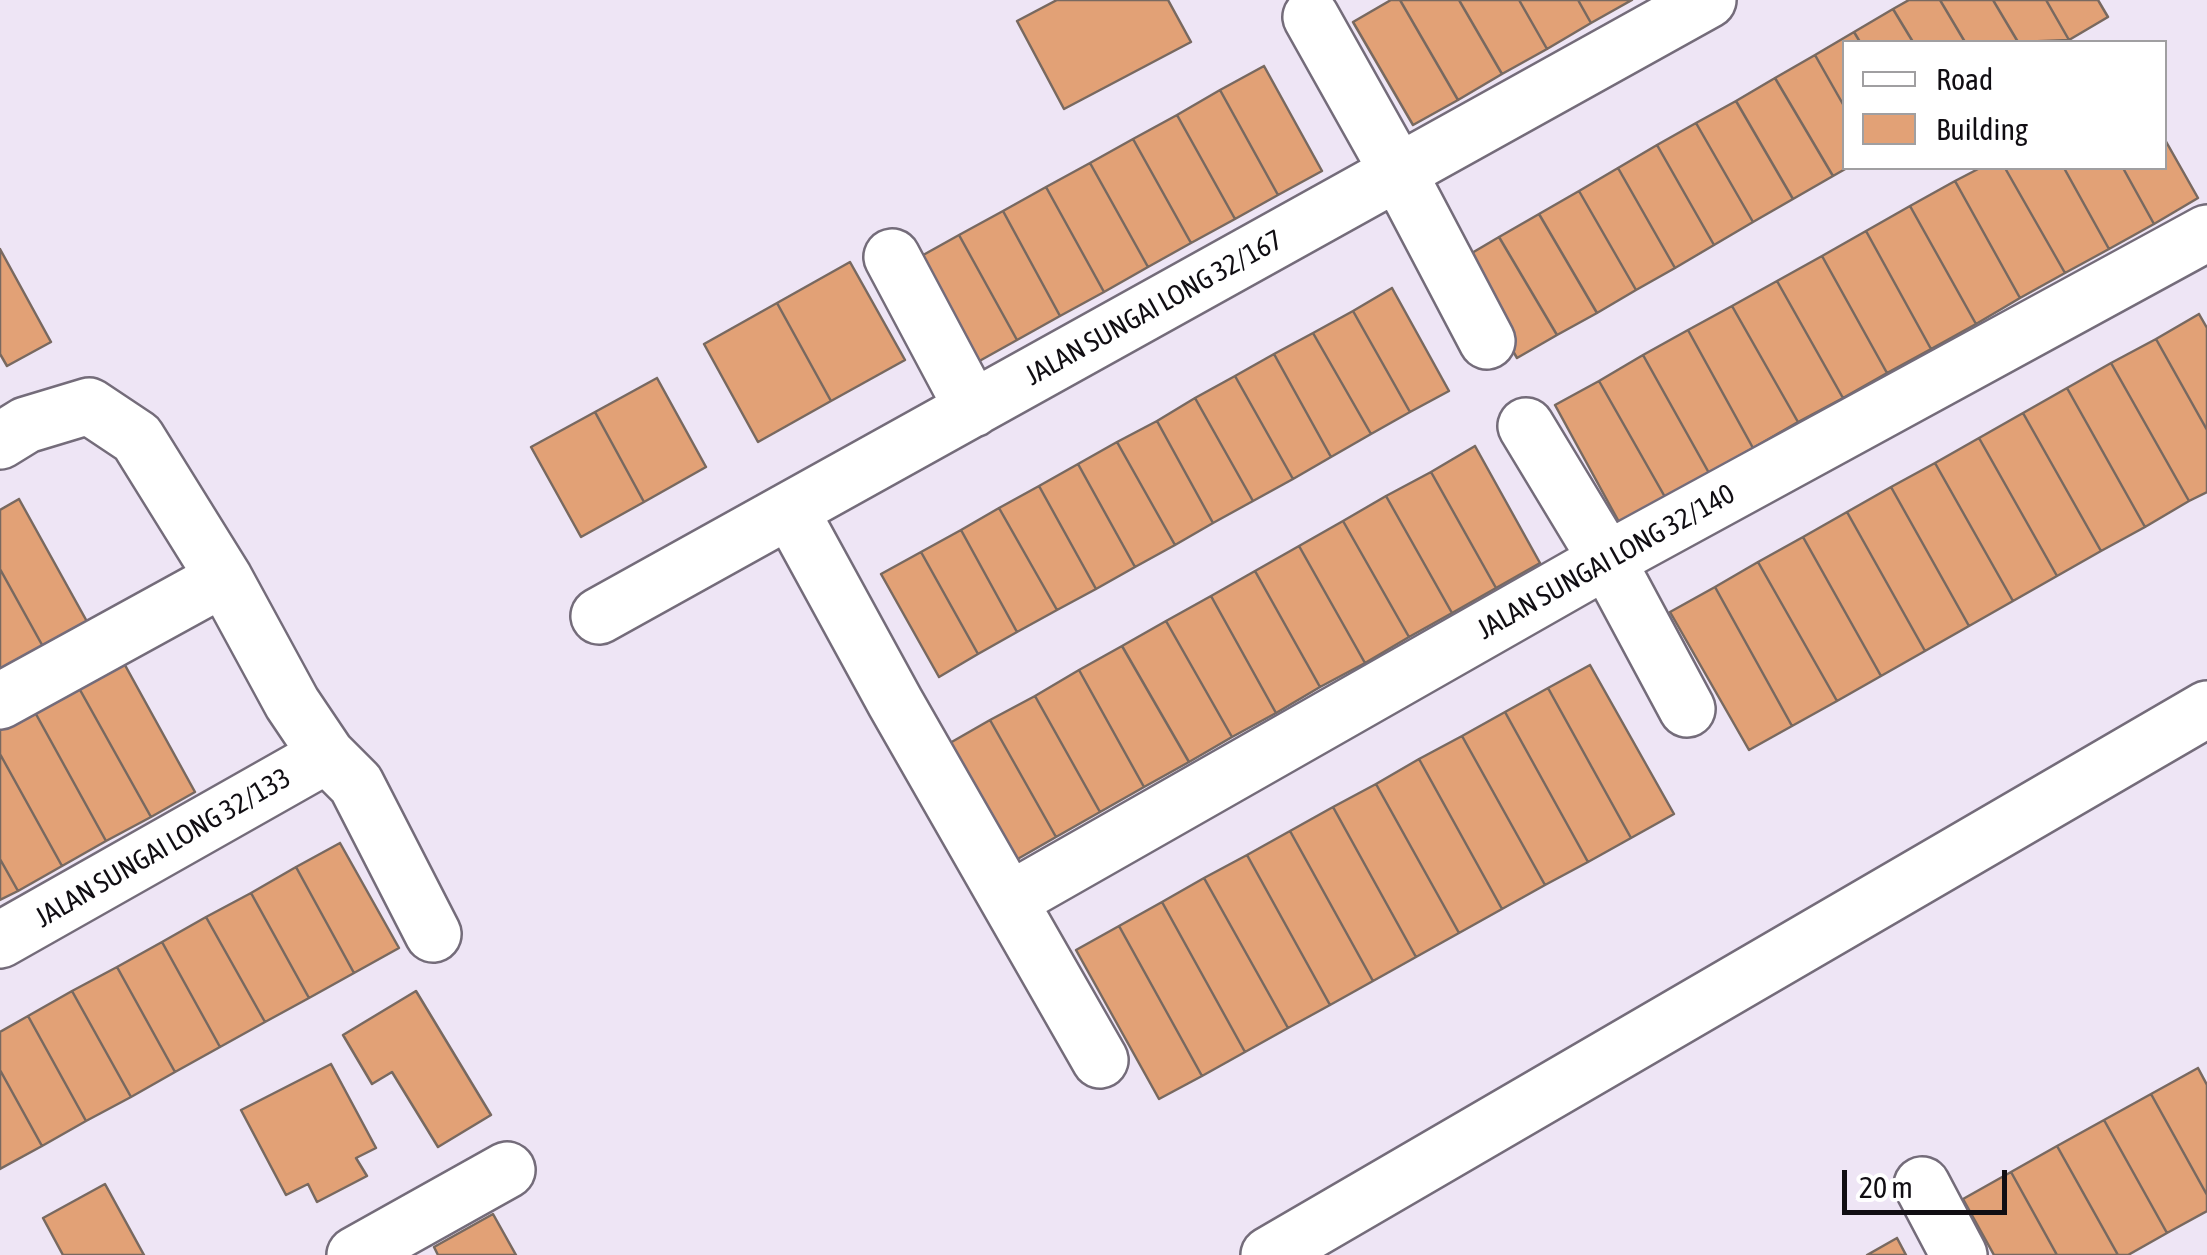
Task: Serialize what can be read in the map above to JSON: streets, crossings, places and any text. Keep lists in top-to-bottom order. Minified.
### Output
{"streets":{"street":["JALAN SUNGAI LONG 32/167","JALAN SUNGAI LONG 32/140","JALAN SUNGAI LONG 32/133"]},"legend":["Road","Building"],"scale_bar":"20 m"}
